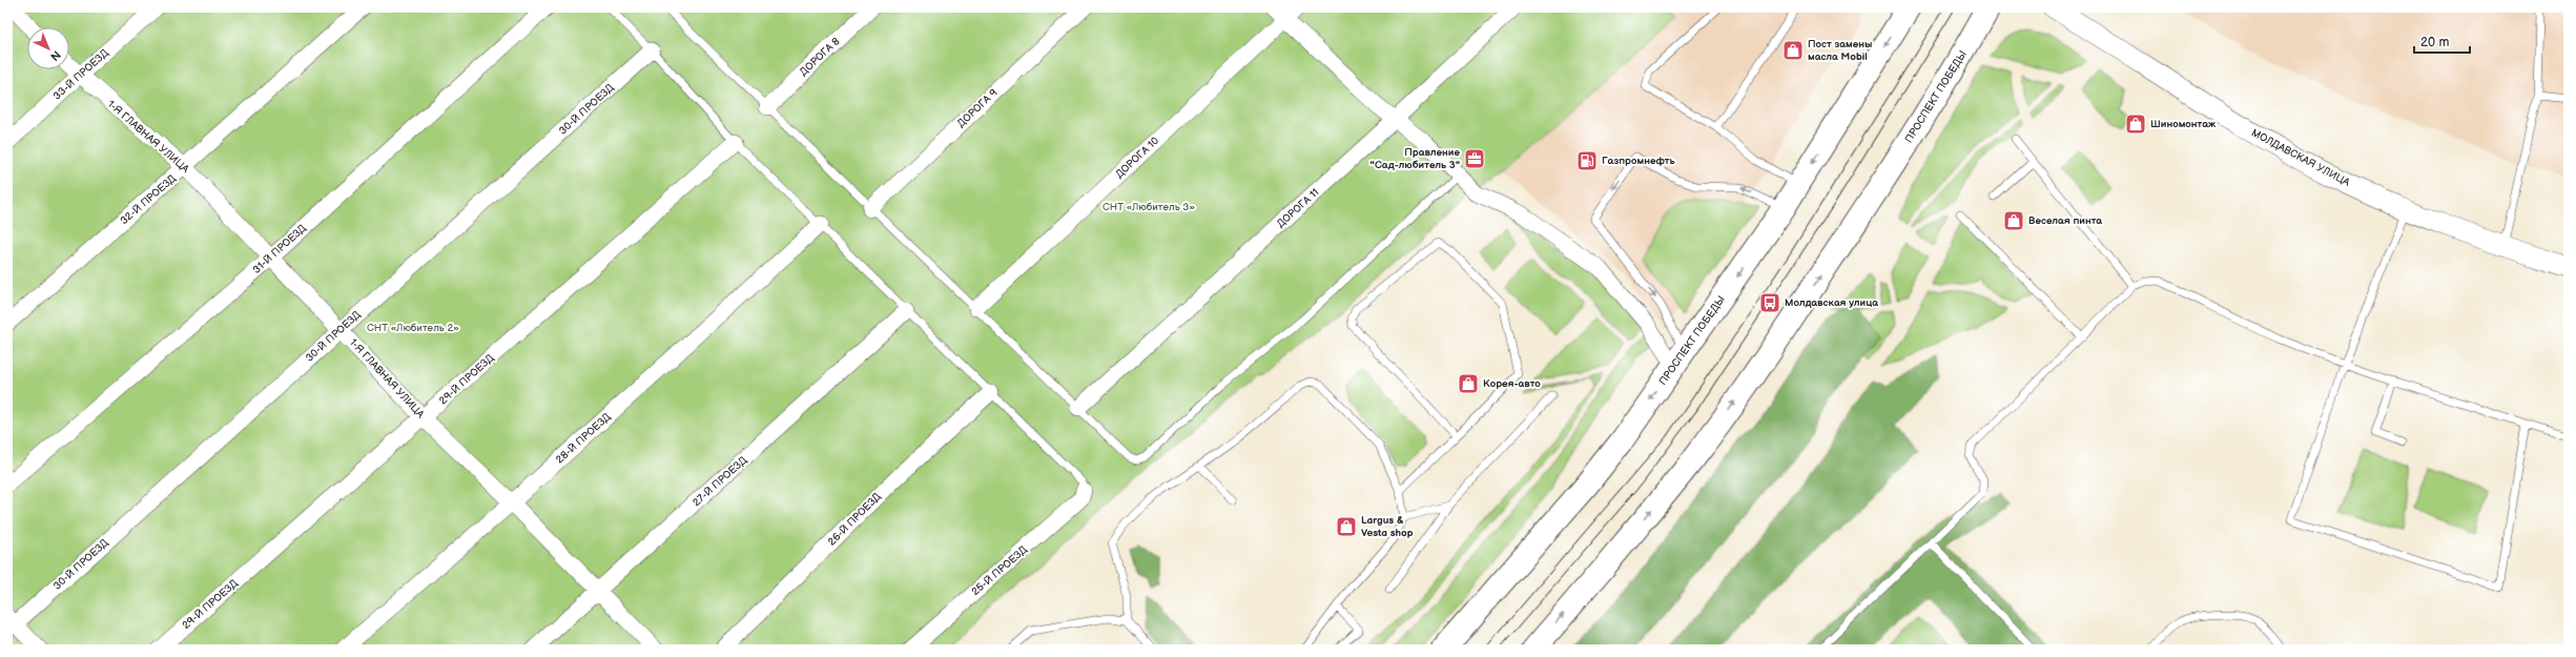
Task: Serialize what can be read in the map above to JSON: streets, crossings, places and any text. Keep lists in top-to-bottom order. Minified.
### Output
{"streets":{"main road":["ПРОСПЕКТ ПОБЕДЫ"],"street":["ДОРОГА 8","33-Й ПРОЕЗД","ДОРОГА 9","30-Й ПРОЕЗД","1-Я ГЛАВНАЯ УЛИЦА","ДОРОГА 10","МОЛДАВСКАЯ УЛИЦА","32-Й ПРОЕЗД","ДОРОГА 11","31-Й ПРОЕЗД","29-Й ПРОЕЗД","28-Й ПРОЕЗД","27-Й ПРОЕЗД","26-Й ПРОЕЗД","25-Й ПРОЕЗД"]},"crossings":[["33-Й ПРОЕЗД","1-Я ГЛАВНАЯ УЛИЦА"],["30-Й ПРОЕЗД","1-Я ГЛАВНАЯ УЛИЦА"],["1-Я ГЛАВНАЯ УЛИЦА","32-Й ПРОЕЗД"],["1-Я ГЛАВНАЯ УЛИЦА","31-Й ПРОЕЗД"],["1-Я ГЛАВНАЯ УЛИЦА","29-Й ПРОЕЗД"],["1-Я ГЛАВНАЯ УЛИЦА","28-Й ПРОЕЗД"],["1-Я ГЛАВНАЯ УЛИЦА","27-Й ПРОЕЗД"]],"parks":["СНТ «Любитель 3»","СНТ «Любитель 2»"],"places":{"shop":["Пост замены масла Mobil","Шиномонтаж","Веселая пинта","Корея-авто","Largus & Vesta shop"],"office":["Правление \"Сад-любитель 3\""],"fuel station":["Газпромнефть"],"bus stop":["Молдавская улица"]},"scale_bar":"20 m","north":"bottom right"}
